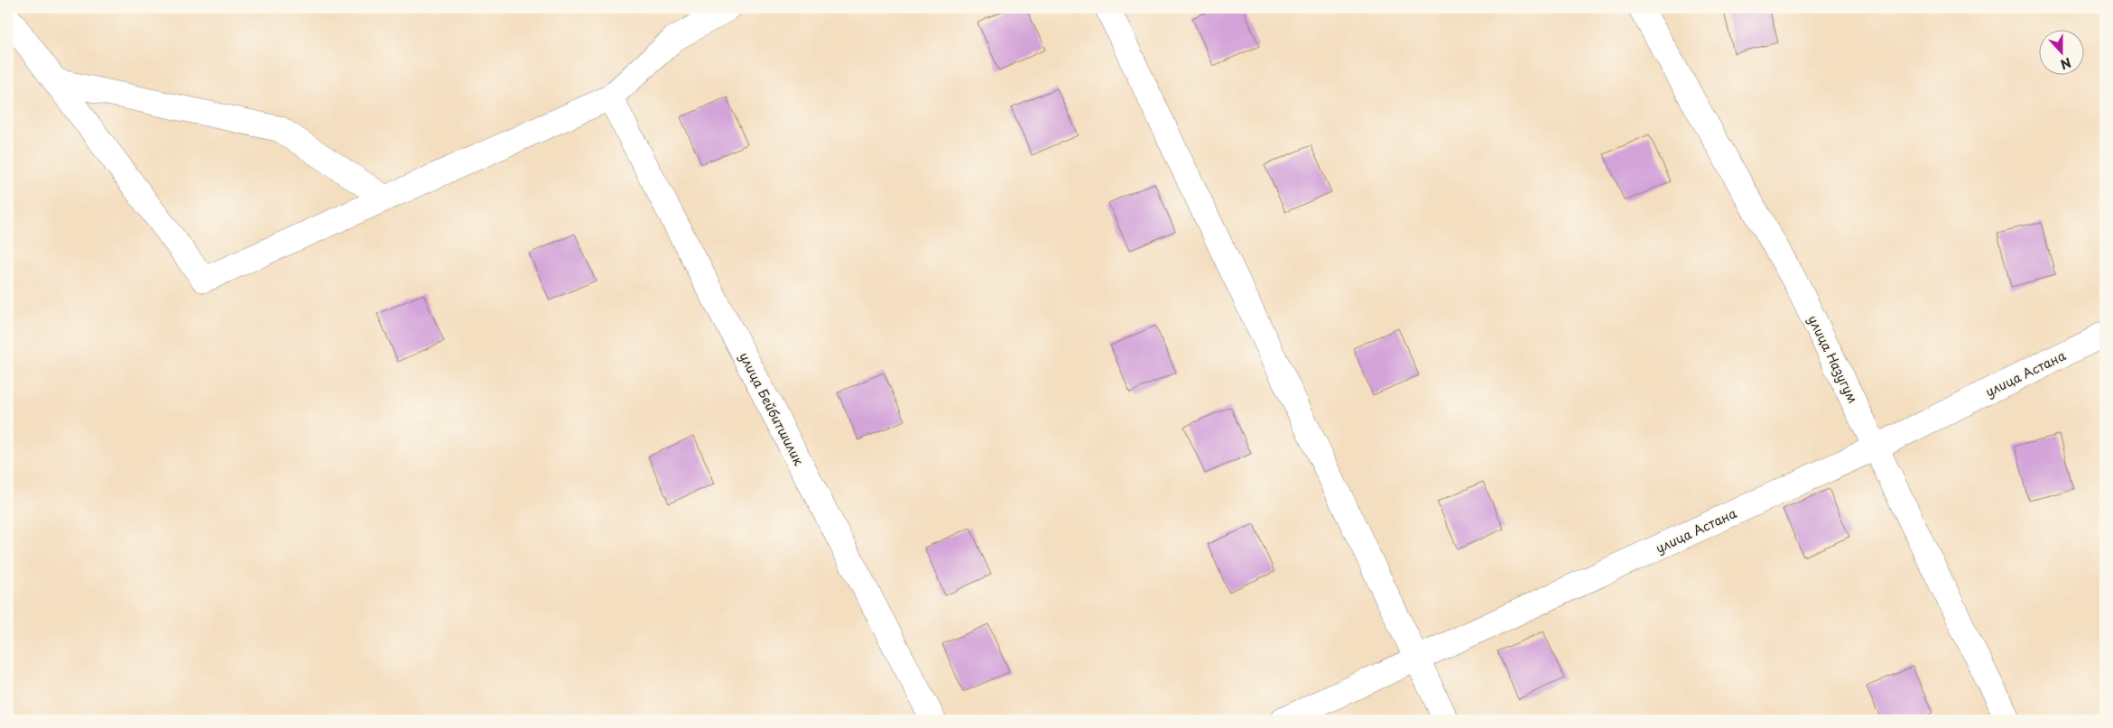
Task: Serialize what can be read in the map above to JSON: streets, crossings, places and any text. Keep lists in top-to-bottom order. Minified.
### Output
{"streets":{"street":["улица Назугум","улица Астана","улица Бейбитшилик"]},"crossings":[["улица Назугум","улица Астана"]],"north":"bottom"}
